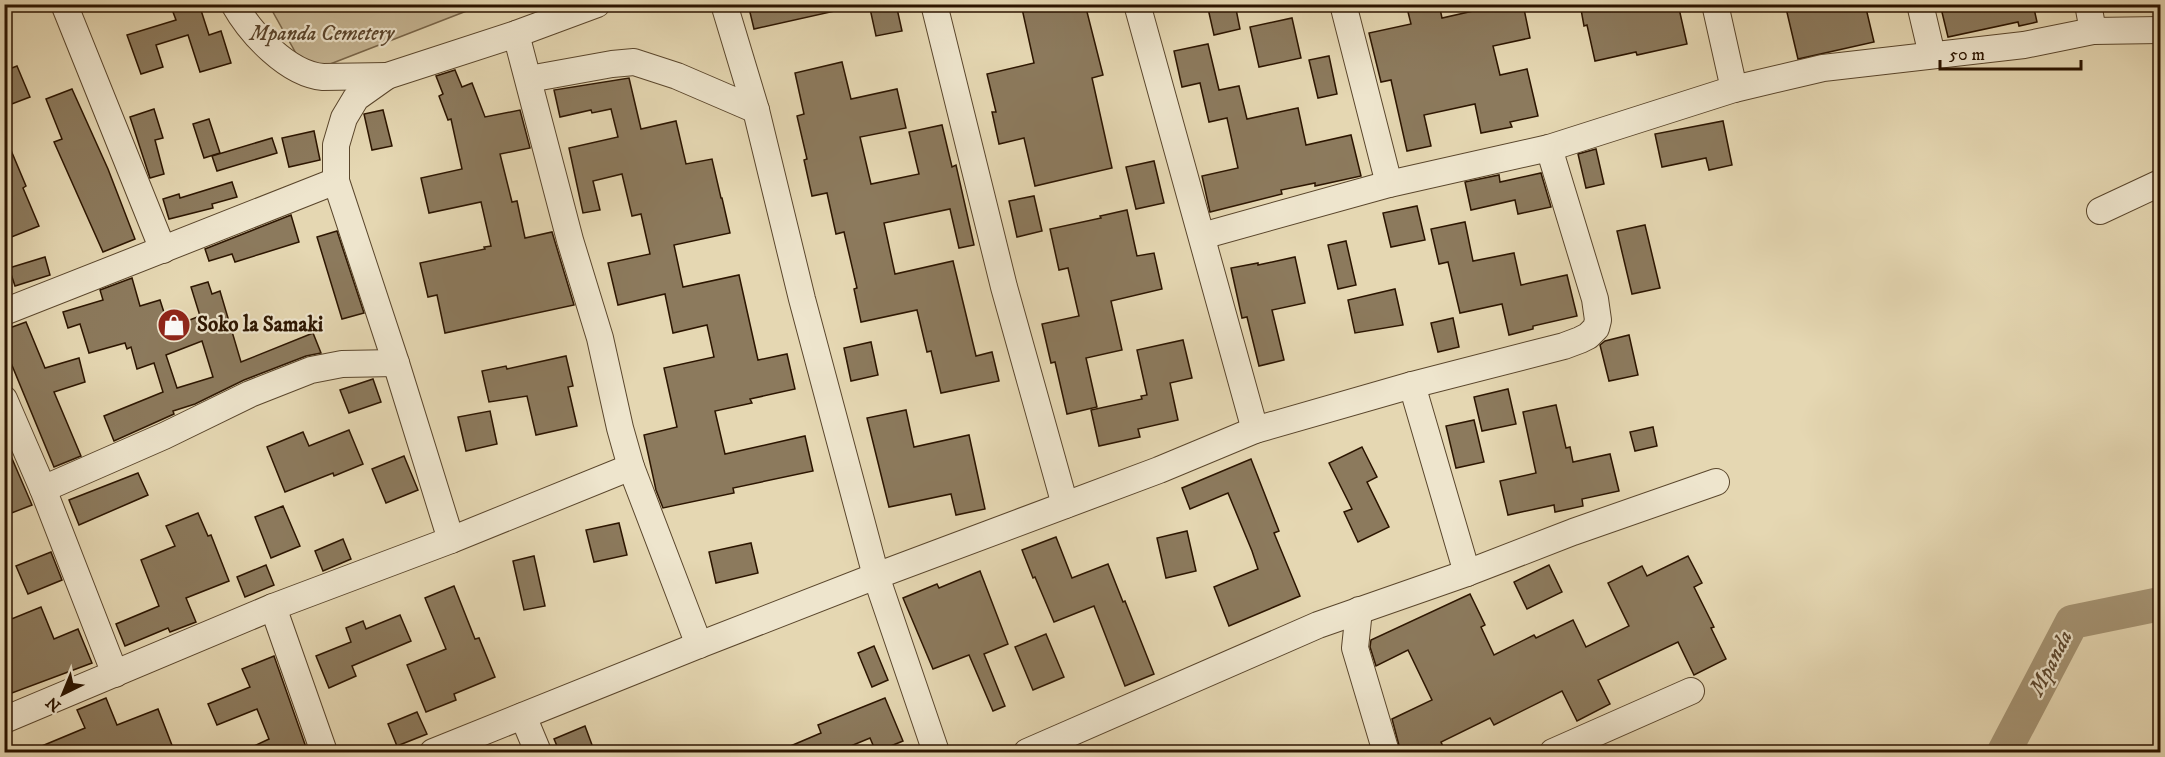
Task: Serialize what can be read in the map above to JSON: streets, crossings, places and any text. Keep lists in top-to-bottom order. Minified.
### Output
{"water":["Mpanda"],"parks":["Mpanda Cemetery"],"places":{"shop":["Soko la Samaki"]},"scale_bar":"50 m","north":"bottom left"}
